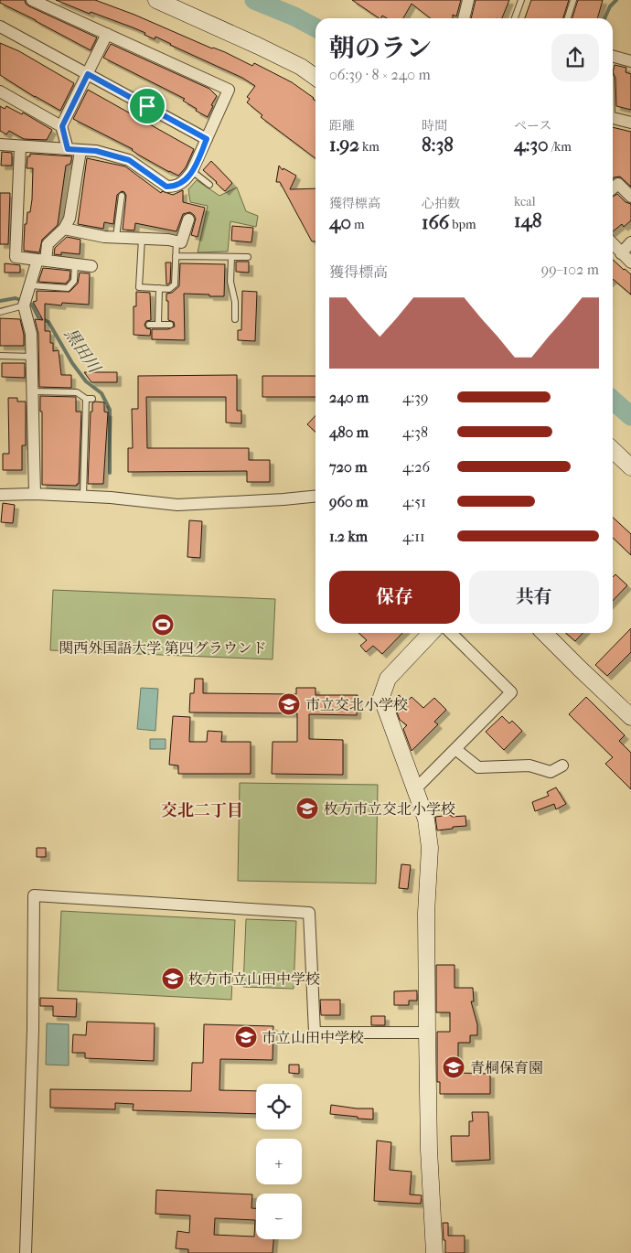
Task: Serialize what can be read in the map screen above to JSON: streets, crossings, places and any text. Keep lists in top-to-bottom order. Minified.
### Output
{"districts":["交北二丁目"],"water":["黒田川"],"places":{"sports":["関西外国語大学 第四グラウンド"],"school or university":["市立交北小学校","枚方市立交北小学校","枚方市立山田中学校","市立山田中学校","青桐保育園"]},"page":{"heading":["朝のラン","06:39 · 8 × 240 m"],"stats":[["距離","1.92 km"],["時間","8:38"],["ペース","4:30 /km"],["獲得標高","40 m"],["心拍数","166 bpm"],["kcal","148"]],"chart":["獲得標高","99–102 m"],"list":[{"name":"240 m","note":"4:39"},{"name":"480 m","note":"4:38"},{"name":"720 m","note":"4:26"},{"name":"960 m","note":"4:51"},{"name":"1.2 km","note":"4:11"}],"buttons":["保存","共有"],"map_buttons":["+","−"]}}
